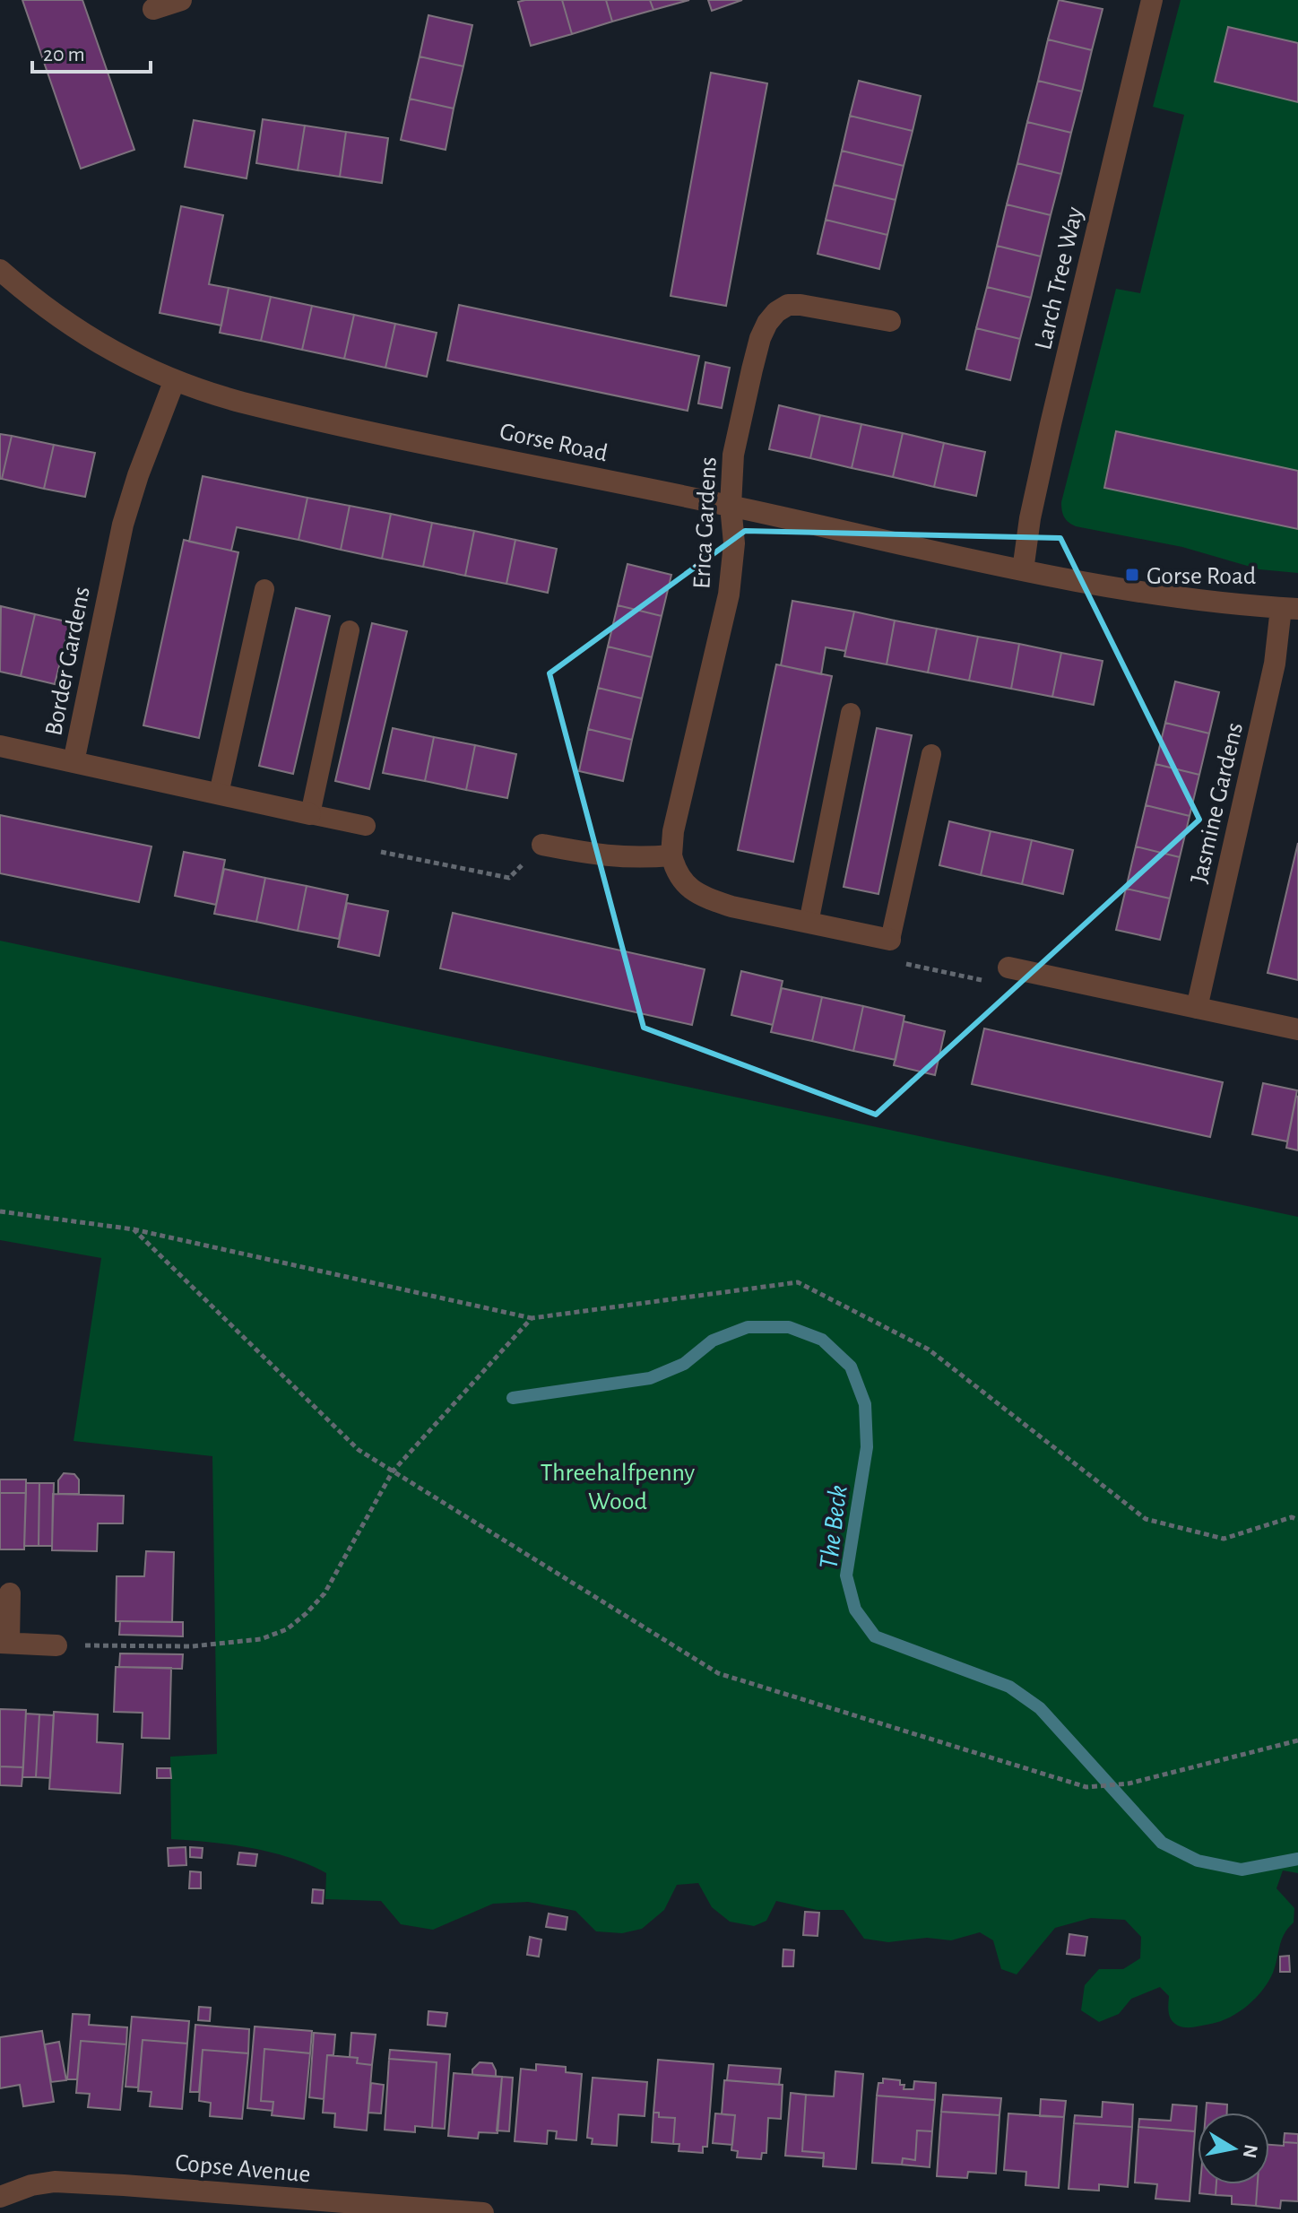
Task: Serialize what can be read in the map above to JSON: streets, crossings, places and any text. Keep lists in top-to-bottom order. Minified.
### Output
{"streets":{"street":["Larch Tree Way","Gorse Road","Erica Gardens","Border Gardens","Jasmine Gardens","Copse Avenue"]},"crossings":[["Larch Tree Way","Gorse Road"],["Gorse Road","Erica Gardens"],["Gorse Road","Border Gardens"],["Gorse Road","Jasmine Gardens"]],"water":["The Beck"],"parks":["Threehalfpenny Wood"],"places":{"transit":["Gorse Road"]},"scale_bar":"20 m","north":"right"}
